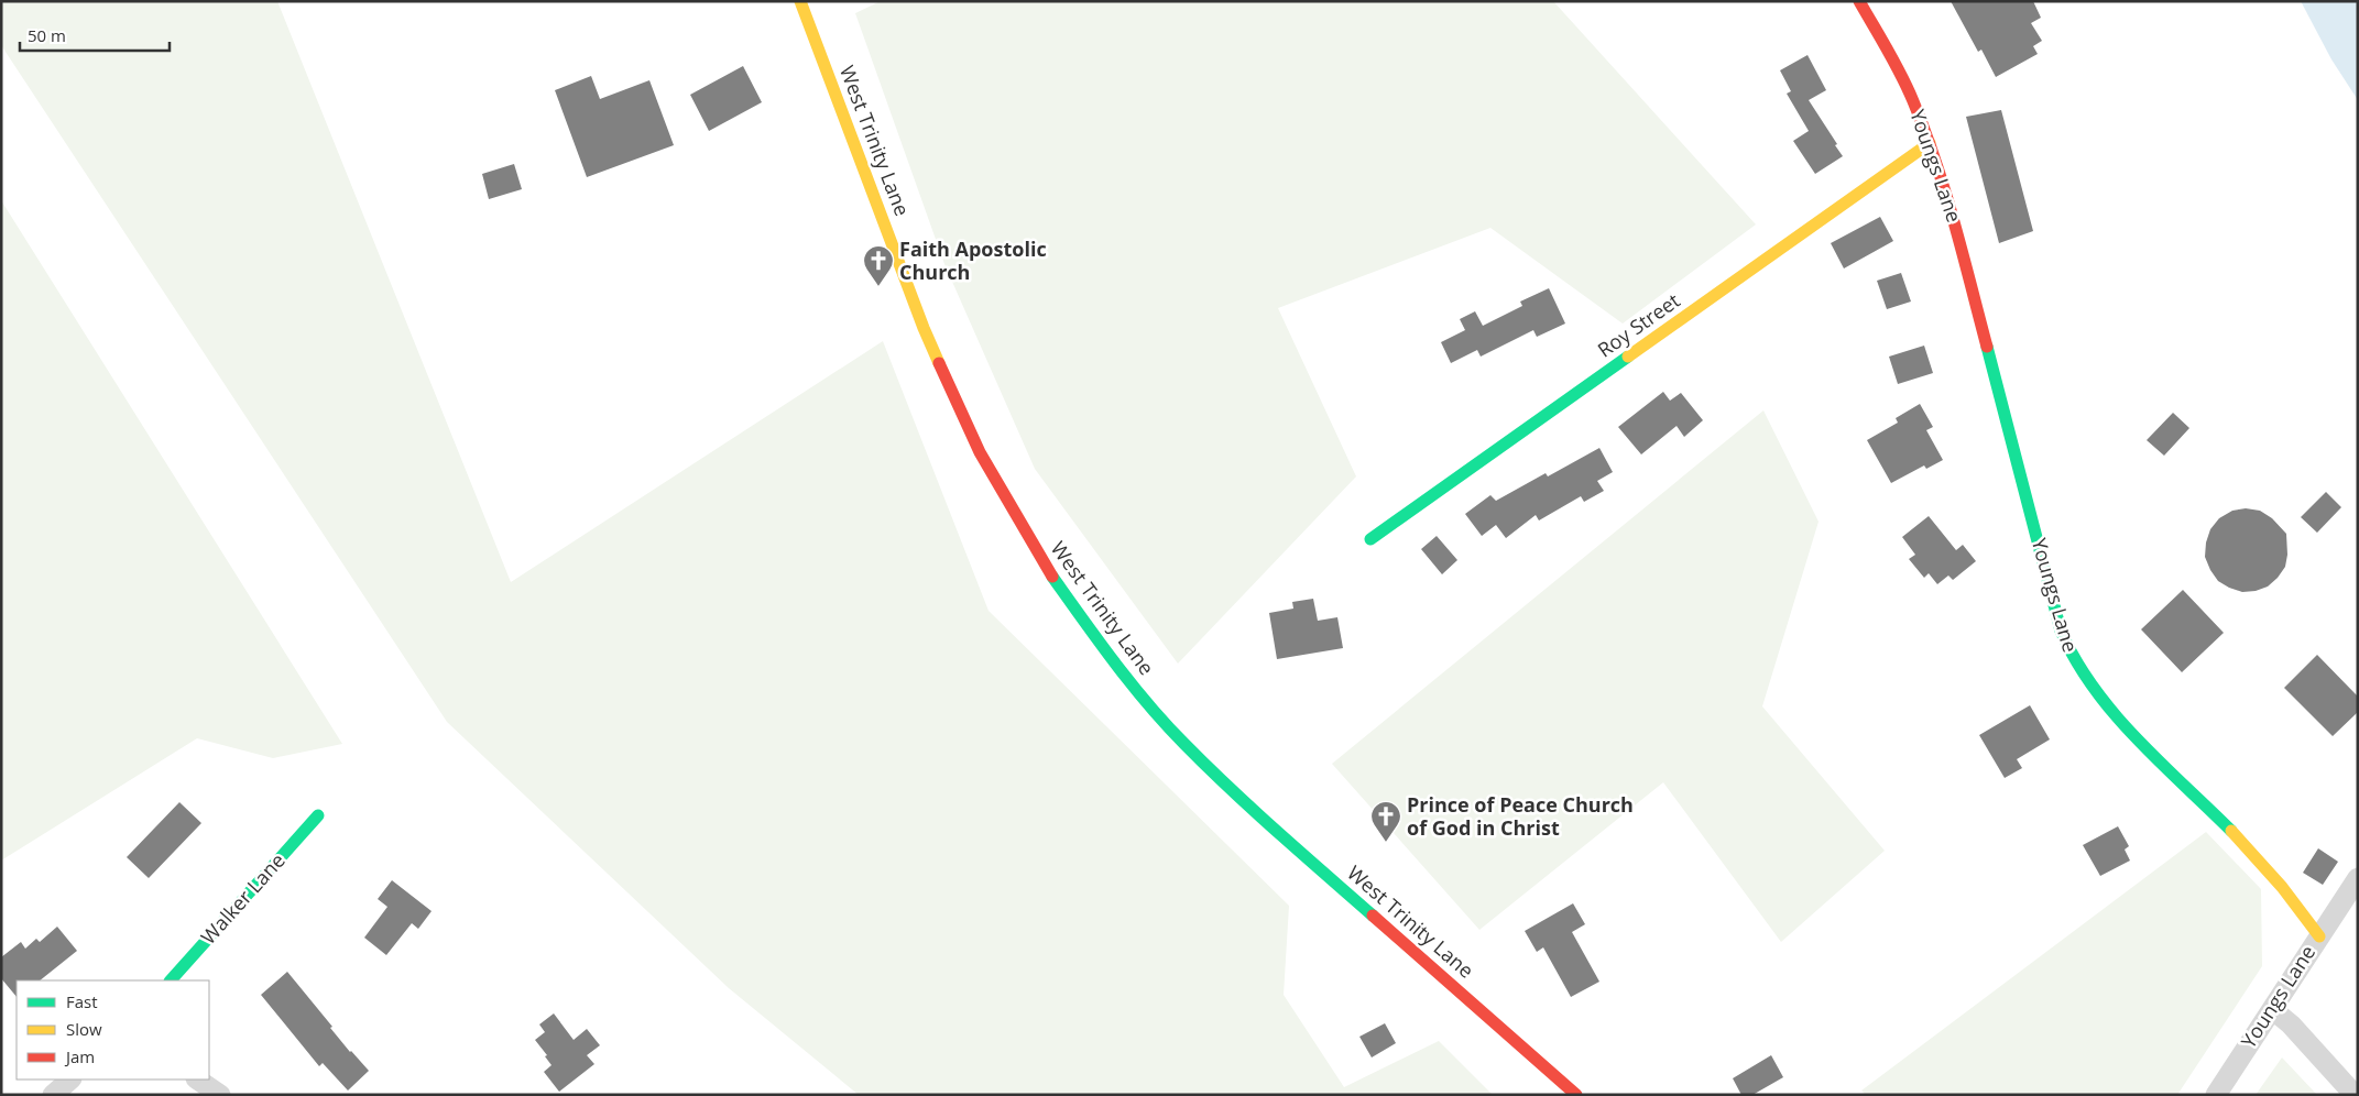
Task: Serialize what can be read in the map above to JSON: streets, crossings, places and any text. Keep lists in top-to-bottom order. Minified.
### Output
{"streets":{"street":["West Trinity Lane","Youngs Lane","Roy Street","Walker Lane"]},"crossings":[["Youngs Lane","Roy Street"]],"places":{"church":["Faith Apostolic Church","Prince of Peace Church of God in Christ"]},"legend":["Fast","Slow","Jam"],"scale_bar":"50 m"}
